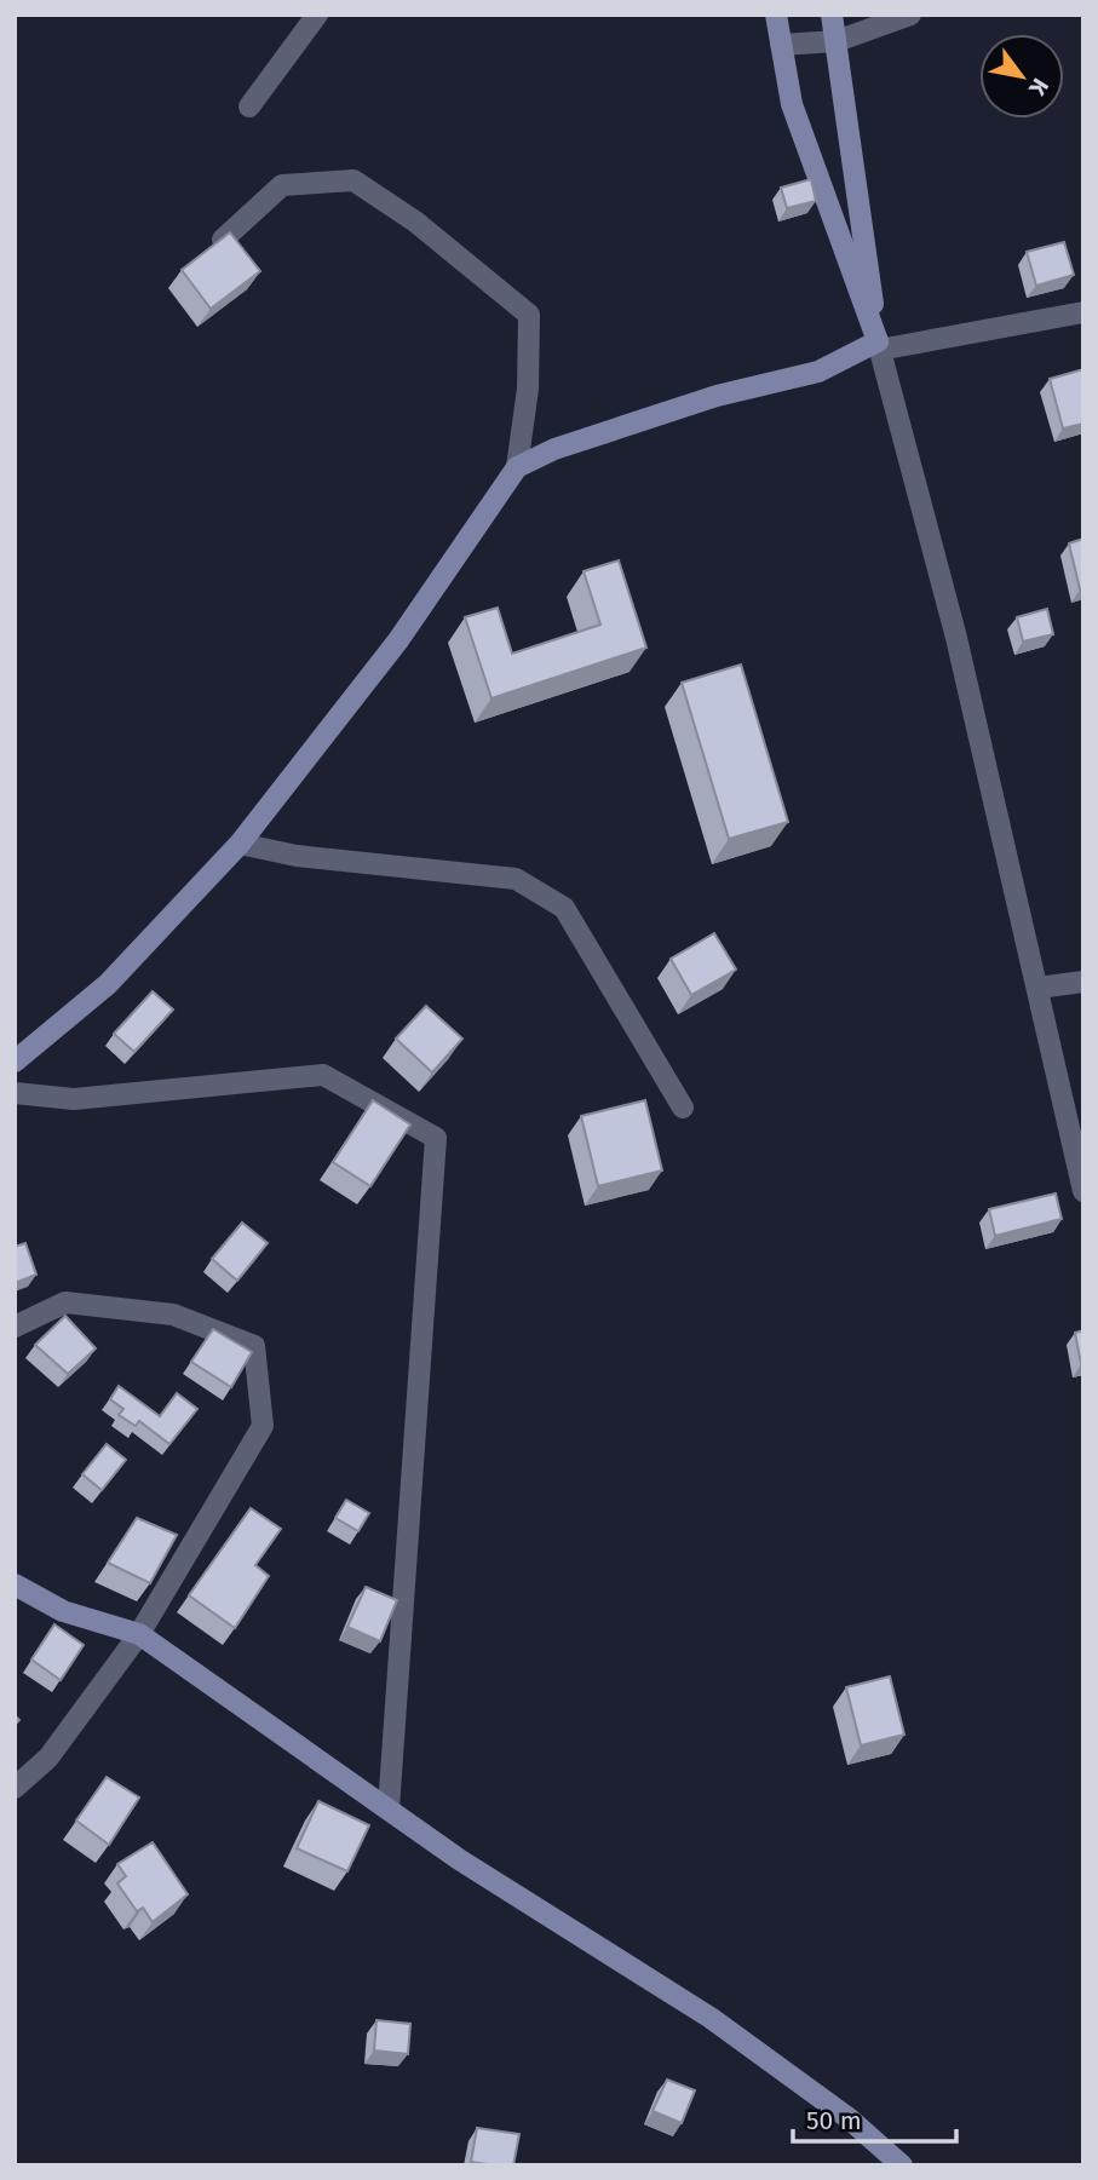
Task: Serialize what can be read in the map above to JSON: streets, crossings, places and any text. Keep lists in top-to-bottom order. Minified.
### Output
{"scale_bar":"50 m","north":"bottom right"}
